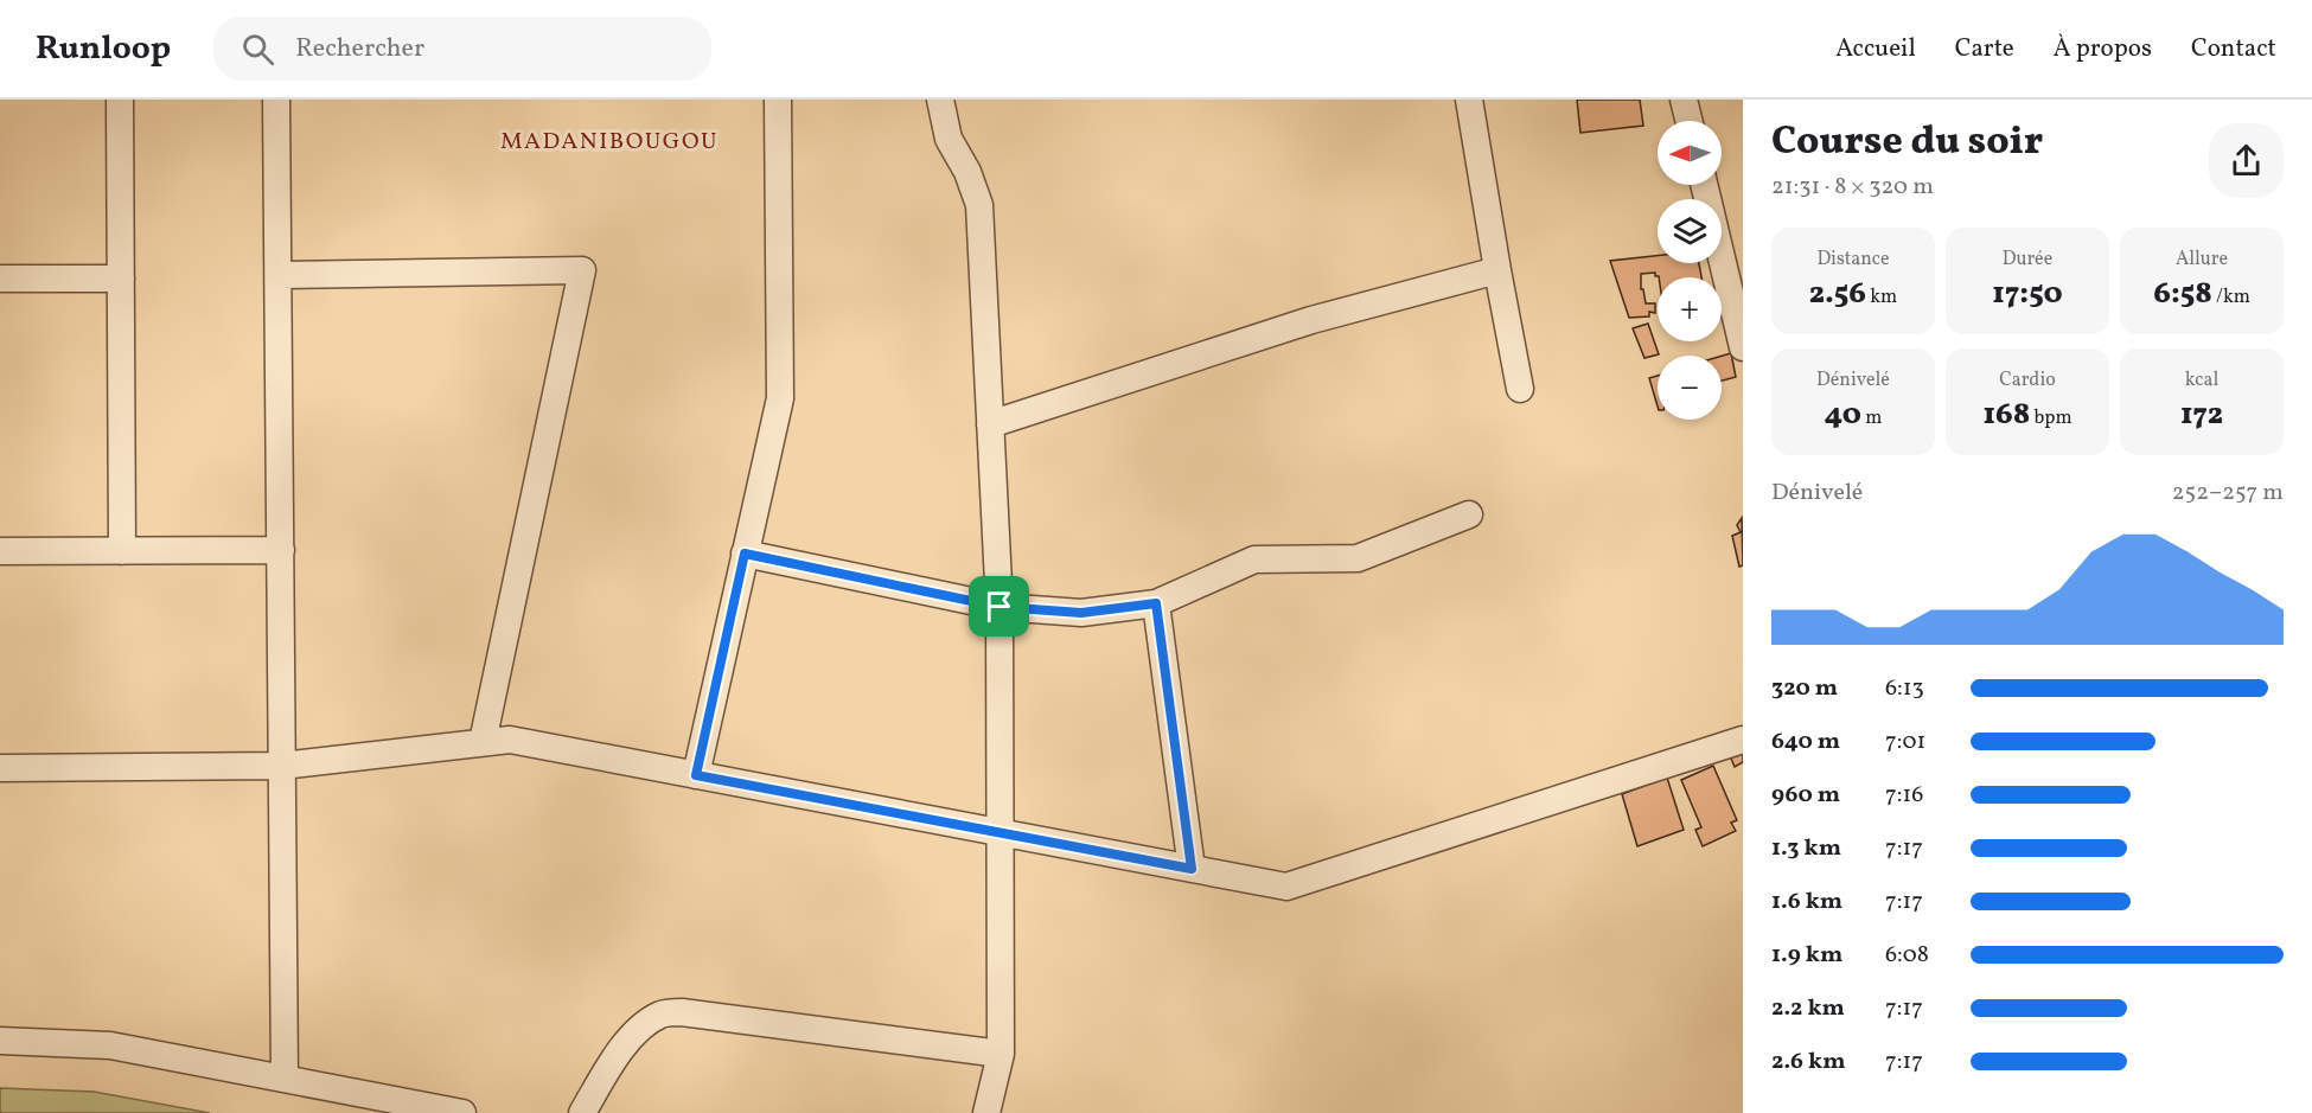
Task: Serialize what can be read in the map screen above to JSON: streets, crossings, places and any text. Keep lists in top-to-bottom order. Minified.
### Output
{"districts":["MADANIBOUGOU"],"north":"left","page":{"header":"Runloop","search":"Rechercher","nav":["Accueil","Carte","À propos","Contact"],"heading":["Course du soir","21:31 · 8 × 320 m"],"map_buttons":["+","−"],"stats":[["Distance","2.56 km"],["Durée","17:50"],["Allure","6:58 /km"],["Dénivelé","40 m"],["Cardio","168 bpm"],["kcal","172"]],"chart":["Dénivelé","252–257 m"],"list":[{"name":"320 m","note":"6:13"},{"name":"640 m","note":"7:01"},{"name":"960 m","note":"7:16"},{"name":"1.3 km","note":"7:17"},{"name":"1.6 km","note":"7:17"},{"name":"1.9 km","note":"6:08"},{"name":"2.2 km","note":"7:17"},{"name":"2.6 km","note":"7:17"}]}}
